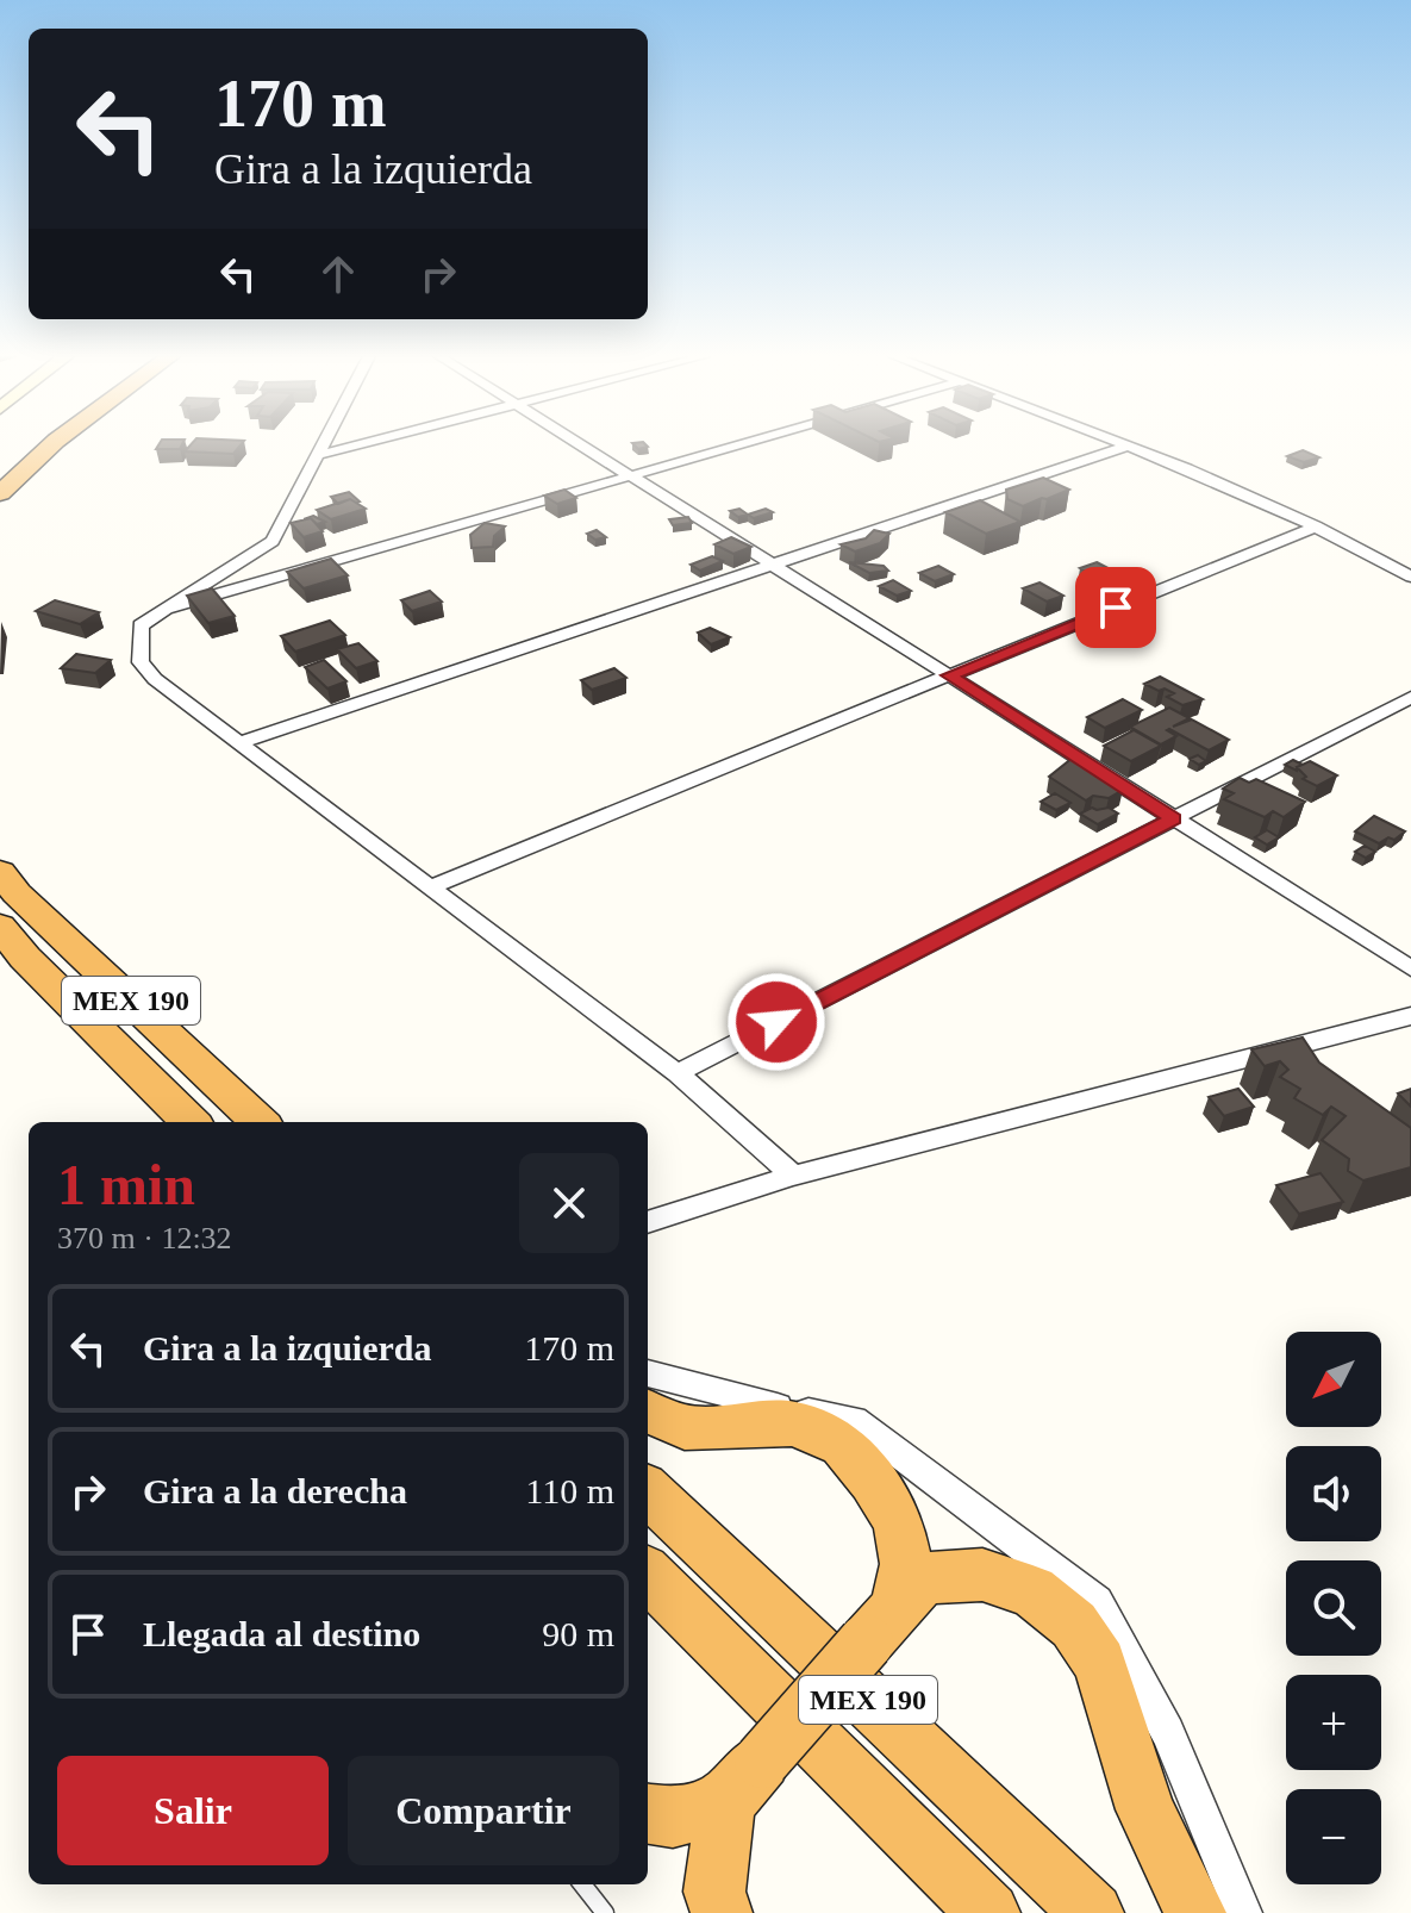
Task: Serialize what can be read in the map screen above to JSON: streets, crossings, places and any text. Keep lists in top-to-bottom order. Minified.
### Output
{"streets":{"highway":["MEX 190"]},"north":"bottom left","page":{"turn":["170 m","Gira a la izquierda"],"heading":["1 min","370 m · 12:32"],"list":[{"name":"Gira a la izquierda","value":"170 m"},{"name":"Gira a la derecha","value":"110 m"},{"name":"Llegada al destino","value":"90 m"}],"map_buttons":["+","−"],"buttons":["Salir","Compartir"]}}
